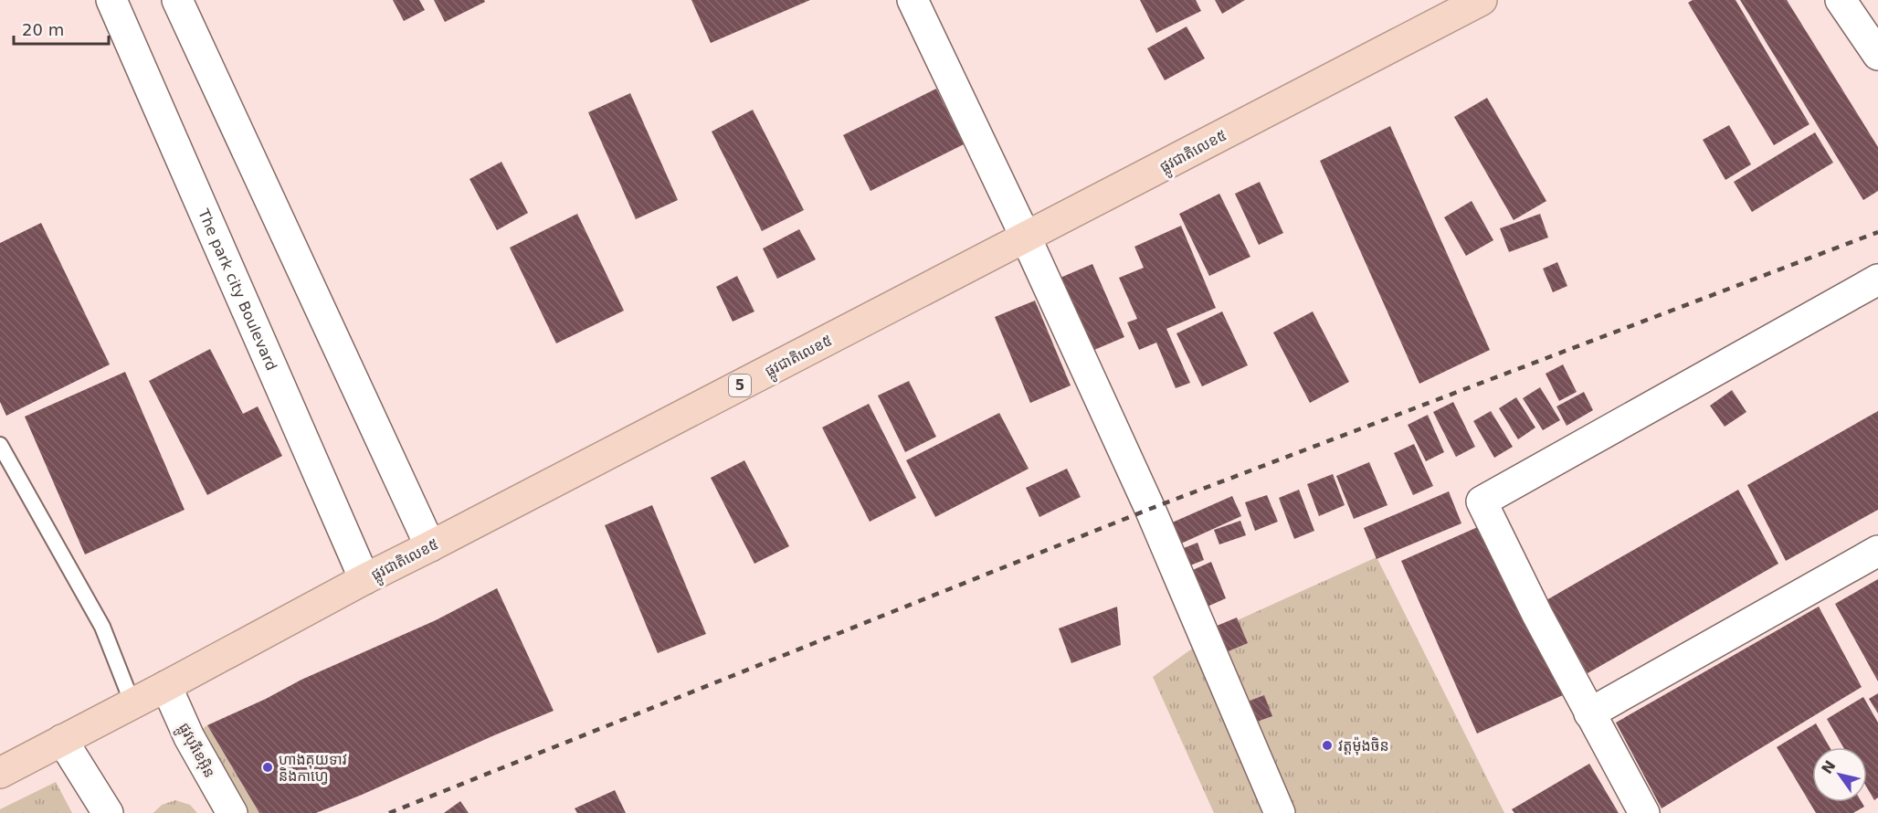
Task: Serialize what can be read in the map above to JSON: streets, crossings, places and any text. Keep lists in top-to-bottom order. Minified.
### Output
{"streets":{"highway":["ផ្លូវជាតិលេខ៥","5"],"street":["The park city Boulevard","ផ្លូវបុរីខេអ៊ិន"]},"crossings":[["ផ្លូវជាតិលេខ៥","The park city Boulevard"],["ផ្លូវជាតិលេខ៥","ផ្លូវបុរីខេអ៊ិន"]],"places":["វត្តម៉ុងចិន","ហាងគុយទាវ និងកាហ្វេ"],"scale_bar":"20 m","north":"top left"}
